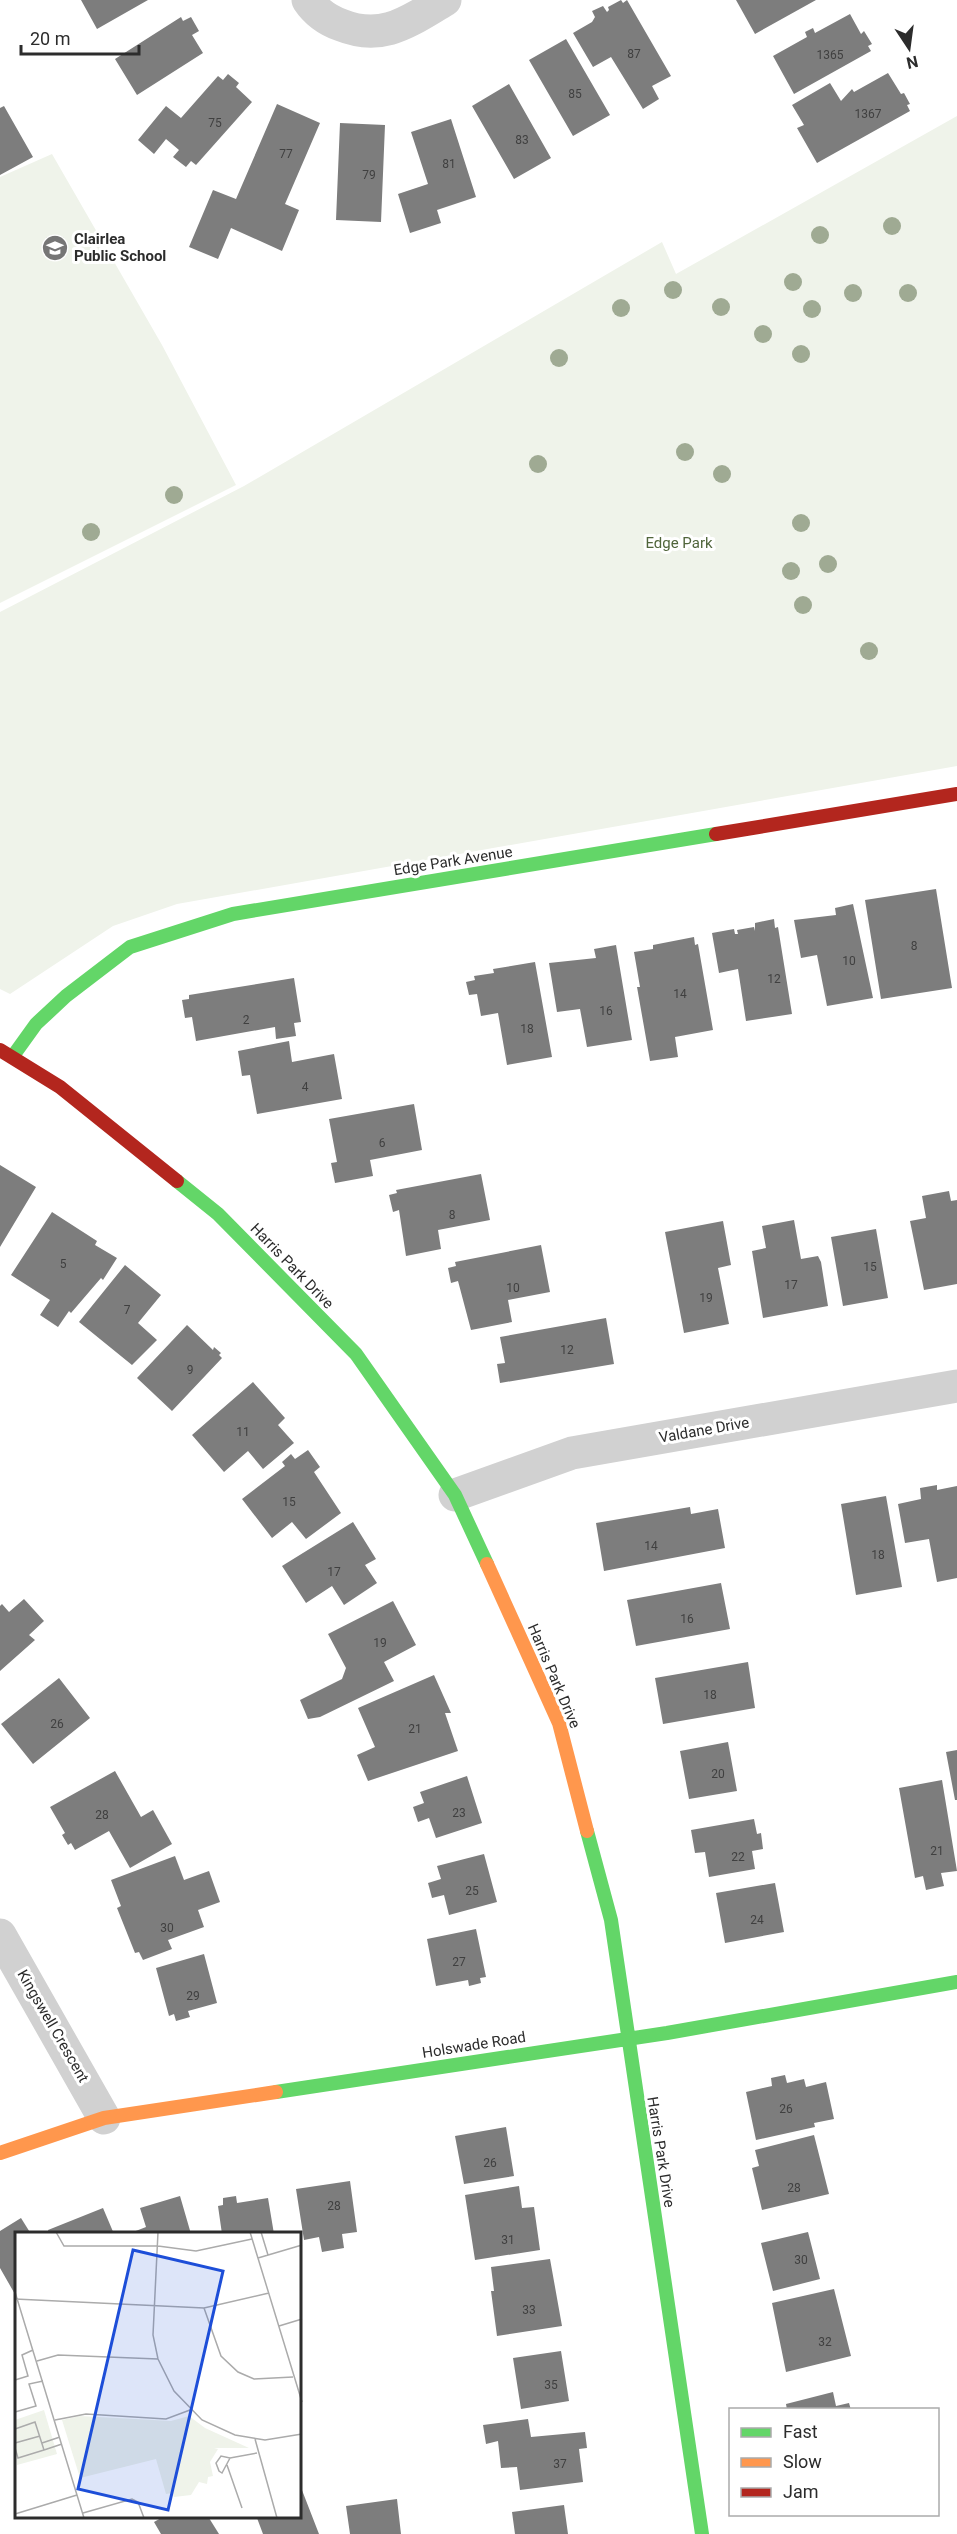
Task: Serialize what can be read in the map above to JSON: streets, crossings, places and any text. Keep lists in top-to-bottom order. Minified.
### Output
{"streets":{"street":["Edge Park Avenue","Harris Park Drive","Valdane Drive","Kingswell Crescent","Holswade Road"]},"crossings":[["Edge Park Avenue","Harris Park Drive"],["Harris Park Drive","Valdane Drive"],["Harris Park Drive","Holswade Road"],["Kingswell Crescent","Holswade Road"]],"parks":["Edge Park"],"places":{"school or university":["Clairlea Public School"]},"house_numbers":["87","1365","85","1367","75","83","77","81","79","8","10","12","14","16","2","18","4","6","8","5","15","17","10","19","7","12","9","11","15","14","18","17","16","19","18","26","21","20","23","28","21","22","25","24","30","27","29","26","26","28","28","31","30","33","32","35","37"],"legend":["Fast","Slow","Jam"],"scale_bar":"20 m","north":"bottom"}
